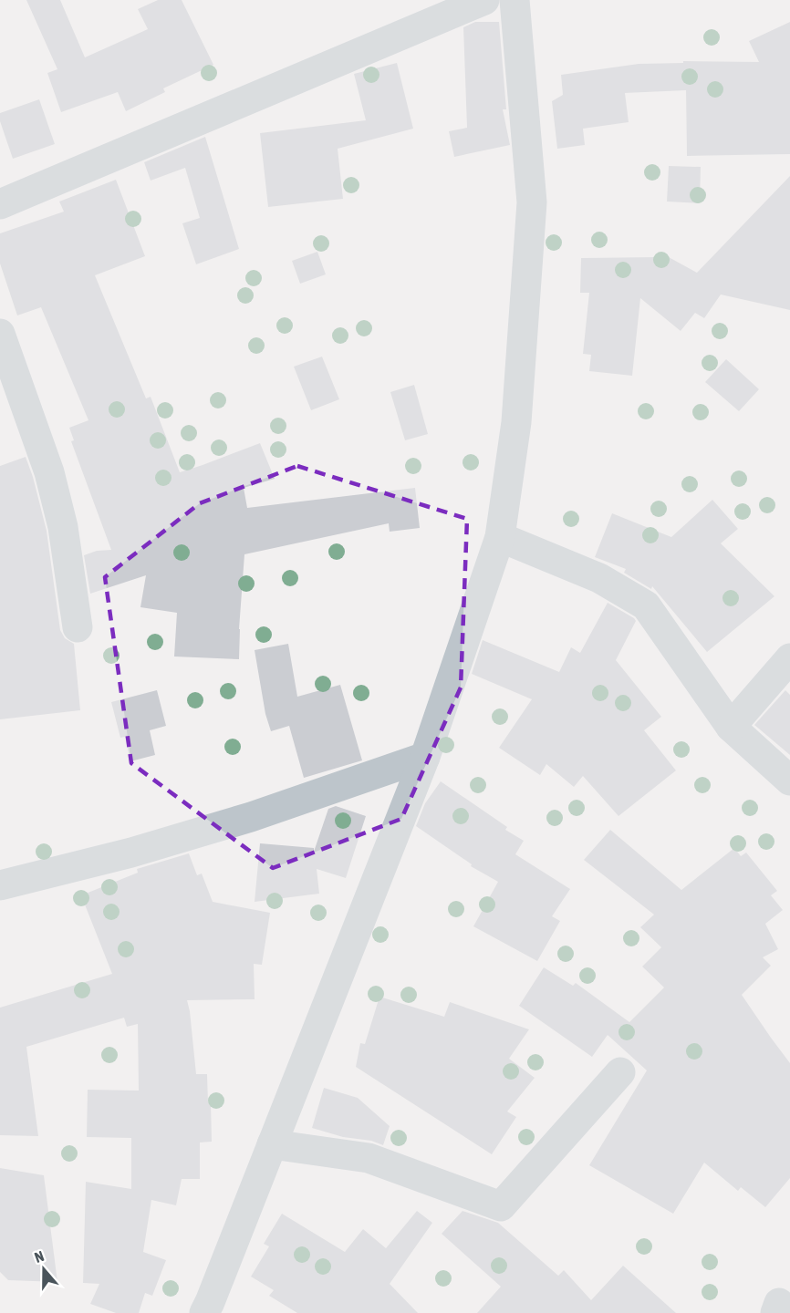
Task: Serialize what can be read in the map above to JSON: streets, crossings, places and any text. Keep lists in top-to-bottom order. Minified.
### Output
{"north":"top"}
